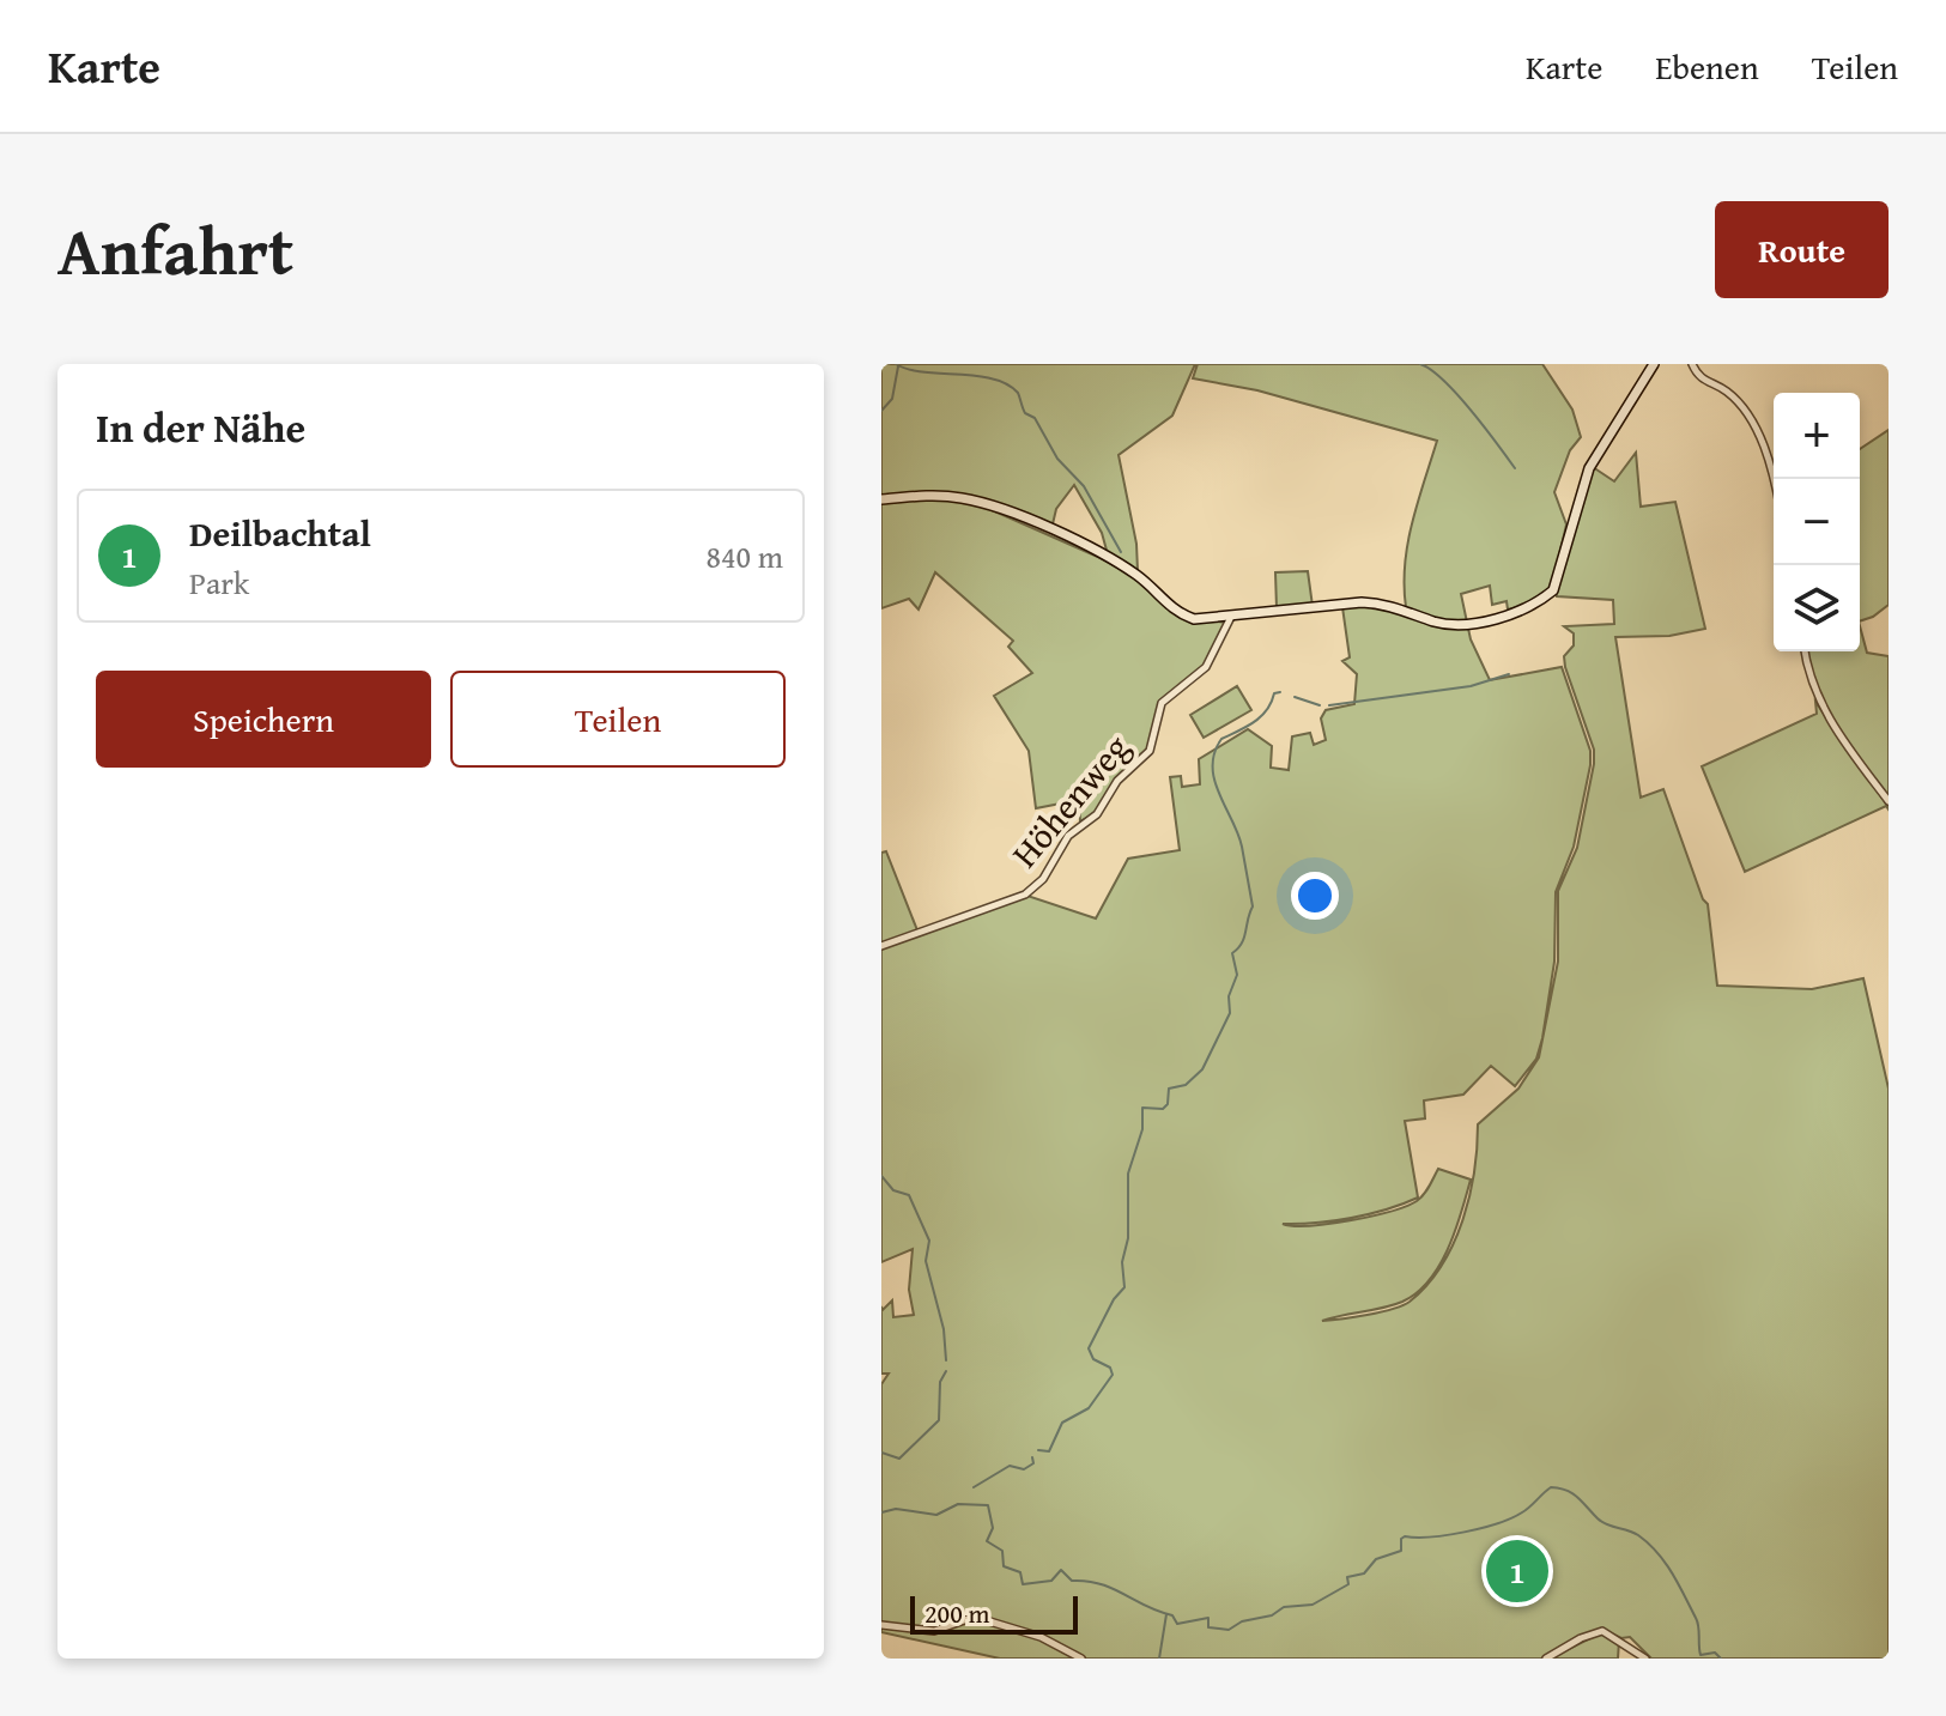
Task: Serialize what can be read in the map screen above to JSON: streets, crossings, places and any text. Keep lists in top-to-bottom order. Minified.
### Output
{"streets":{"street":["Höhenweg"]},"scale_bar":"200 m","page":{"header":"Karte","nav":["Karte","Ebenen","Teilen"],"title":"Anfahrt","buttons":["Route",["Speichern","Teilen"]],"heading":"In der Nähe","map_buttons":["+","−"],"list":[{"mark":"1","name":"Deilbachtal","note":"Park","value":"840 m"}],"pins":"1","scale":"200 m"}}
